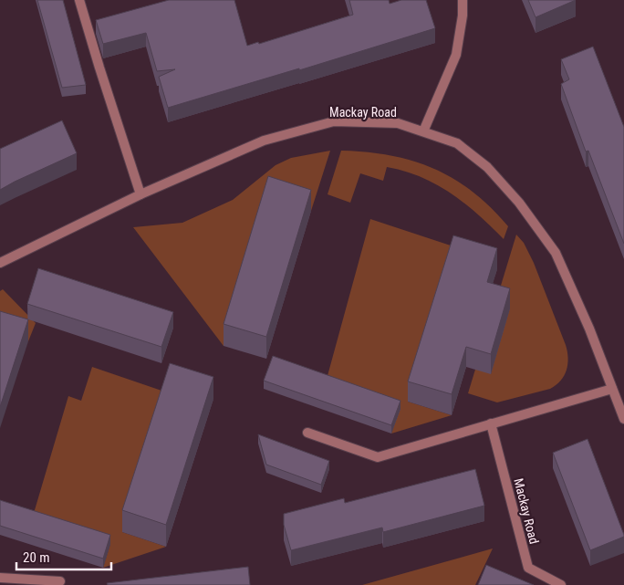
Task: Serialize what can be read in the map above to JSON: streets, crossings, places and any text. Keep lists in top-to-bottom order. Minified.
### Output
{"streets":{"street":["Mackay Road"]},"scale_bar":"20 m"}
